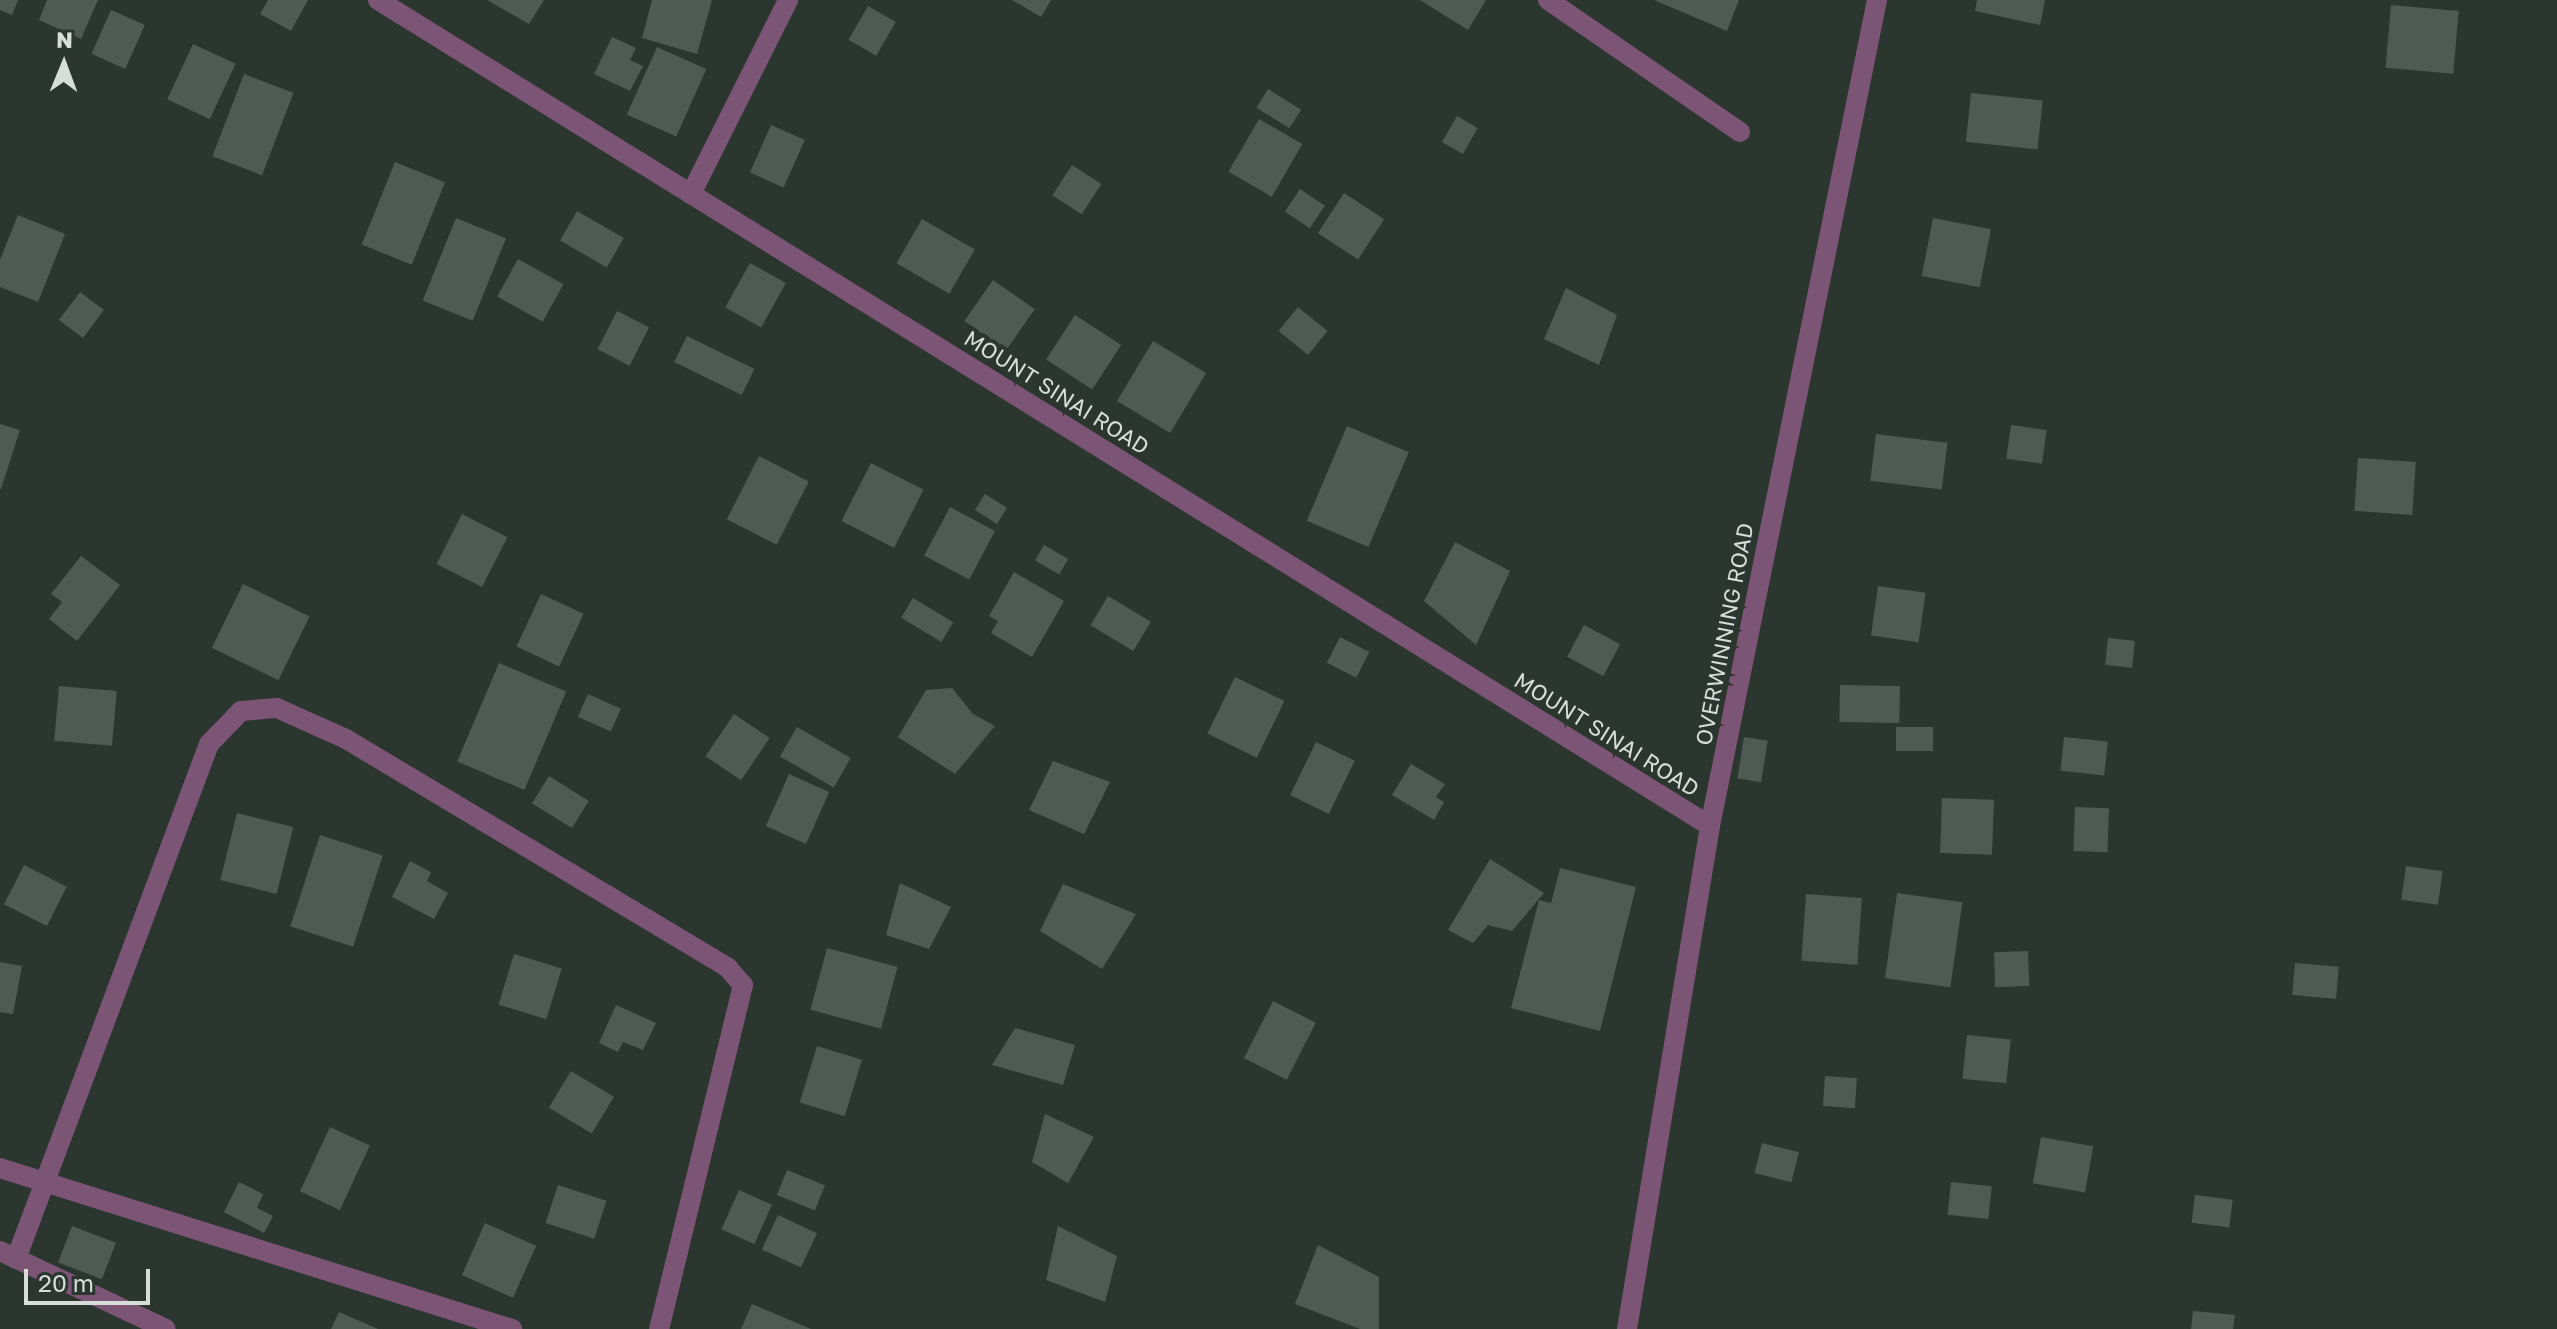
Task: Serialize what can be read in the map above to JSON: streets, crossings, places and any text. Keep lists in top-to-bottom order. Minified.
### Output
{"streets":{"street":["MOUNT SINAI ROAD","OVERWINNING ROAD"]},"crossings":[["MOUNT SINAI ROAD","OVERWINNING ROAD"]],"scale_bar":"20 m","north":"top"}
